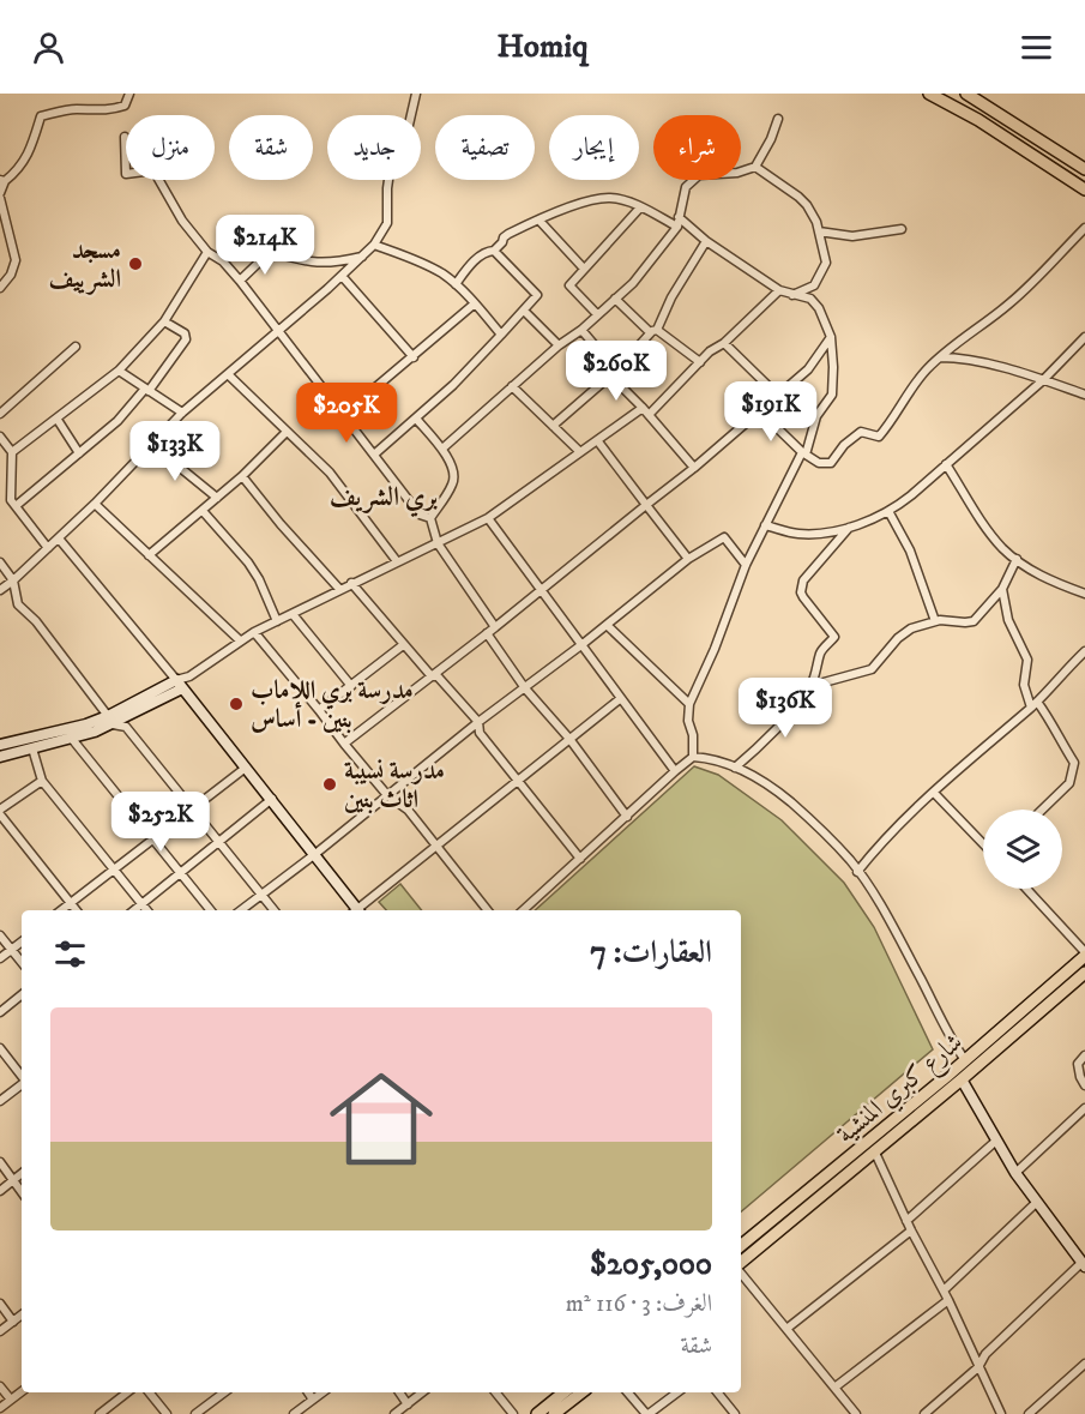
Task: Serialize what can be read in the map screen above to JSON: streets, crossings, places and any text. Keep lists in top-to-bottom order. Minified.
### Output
{"streets":{"main road":["شارع كبري المنشية"]},"districts":["بري الشريف"],"places":["مسجد الشرييف","مدرسة بري اللاماب بنين - أساس","مدرسة نسيبة اثاث بنين"],"page":{"header":"Homiq","chip":["شراء","إيجار","تصفية","جديد","شقة","منزل"],"price":["$214K","$260K","$191K","$205K","$133K","$136K","$252K"],"heading":"العقارات: 7","list":[{"name":"$205,000","note":"الغرف: 3 · 116 m² · شقة"}]}}
